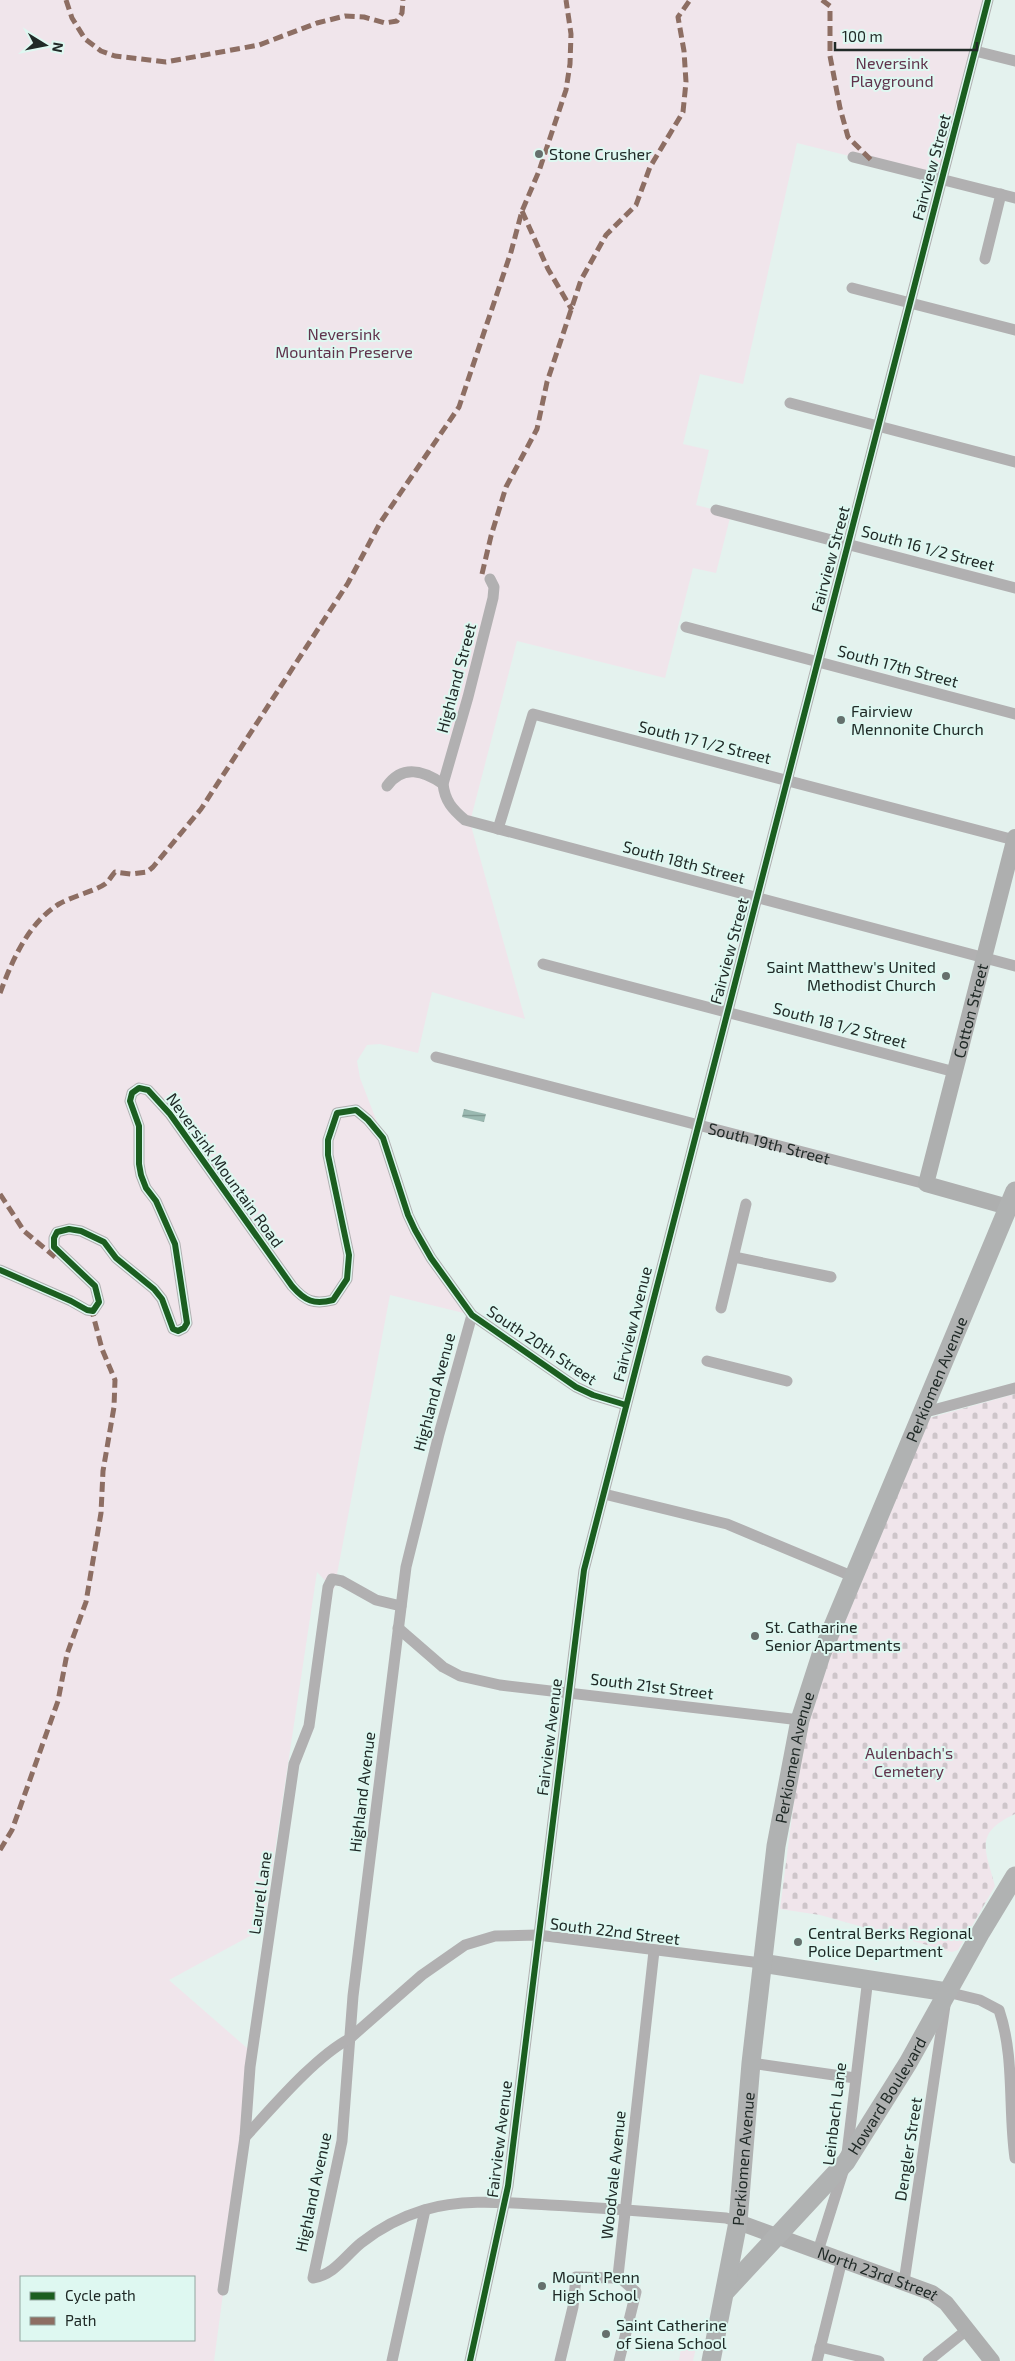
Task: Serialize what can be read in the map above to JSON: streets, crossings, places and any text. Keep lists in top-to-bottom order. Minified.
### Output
{"streets":{"main road":["Perkiomen Avenue","Howard Boulevard"],"street":["Fairview Street","South 16 1/2 Street","South 17th Street","Highland Street","South 17 1/2 Street","South 18th Street","Cotton Street","South 18 1/2 Street","South 19th Street","Neversink Mountain Road","Fairview Avenue","South 20th Street","Highland Avenue","South 21st Street","Laurel Lane","South 22nd Street","Leinbach Lane","Dengler Street","Woodvale Avenue","North 23rd Street"]},"crossings":[["Fairview Street","South 16 1/2 Street"],["Fairview Street","South 17th Street"],["Fairview Street","South 17 1/2 Street"],["Fairview Street","South 18th Street"],["Fairview Street","South 18 1/2 Street"],["Fairview Street","South 19th Street"],["Fairview Street","Fairview Avenue"],["Highland Street","South 18th Street"],["South 17 1/2 Street","South 18th Street"],["South 17 1/2 Street","Cotton Street"],["South 18th Street","Cotton Street"],["Cotton Street","South 18 1/2 Street"],["Cotton Street","South 19th Street"],["South 19th Street","Fairview Avenue"],["South 19th Street","Perkiomen Avenue"],["Neversink Mountain Road","South 20th Street"],["Neversink Mountain Road","Highland Avenue"],["Fairview Avenue","South 20th Street"],["Fairview Avenue","South 21st Street"],["Fairview Avenue","South 22nd Street"],["South 20th Street","Highland Avenue"],["Perkiomen Avenue","South 21st Street"],["Perkiomen Avenue","South 22nd Street"],["Perkiomen Avenue","Howard Boulevard"],["Perkiomen Avenue","North 23rd Street"],["Highland Avenue","South 21st Street"],["Highland Avenue","Laurel Lane"],["Highland Avenue","South 22nd Street"],["Laurel Lane","South 22nd Street"],["South 22nd Street","Woodvale Avenue"],["Howard Boulevard","Leinbach Lane"],["Howard Boulevard","Dengler Street"],["Howard Boulevard","North 23rd Street"],["Leinbach Lane","North 23rd Street"],["Dengler Street","North 23rd Street"]],"parks":["Neversink Playground","Neversink Mountain Preserve","Aulenbach's Cemetery"],"places":["Stone Crusher","Fairview Mennonite Church","Saint Matthew's United Methodist Church","St. Catharine Senior Apartments","Central Berks Regional Police Department","Mount Penn High School","Saint Catherine of Siena School"],"legend":["Cycle path","Path"],"scale_bar":"100 m","north":"right"}
